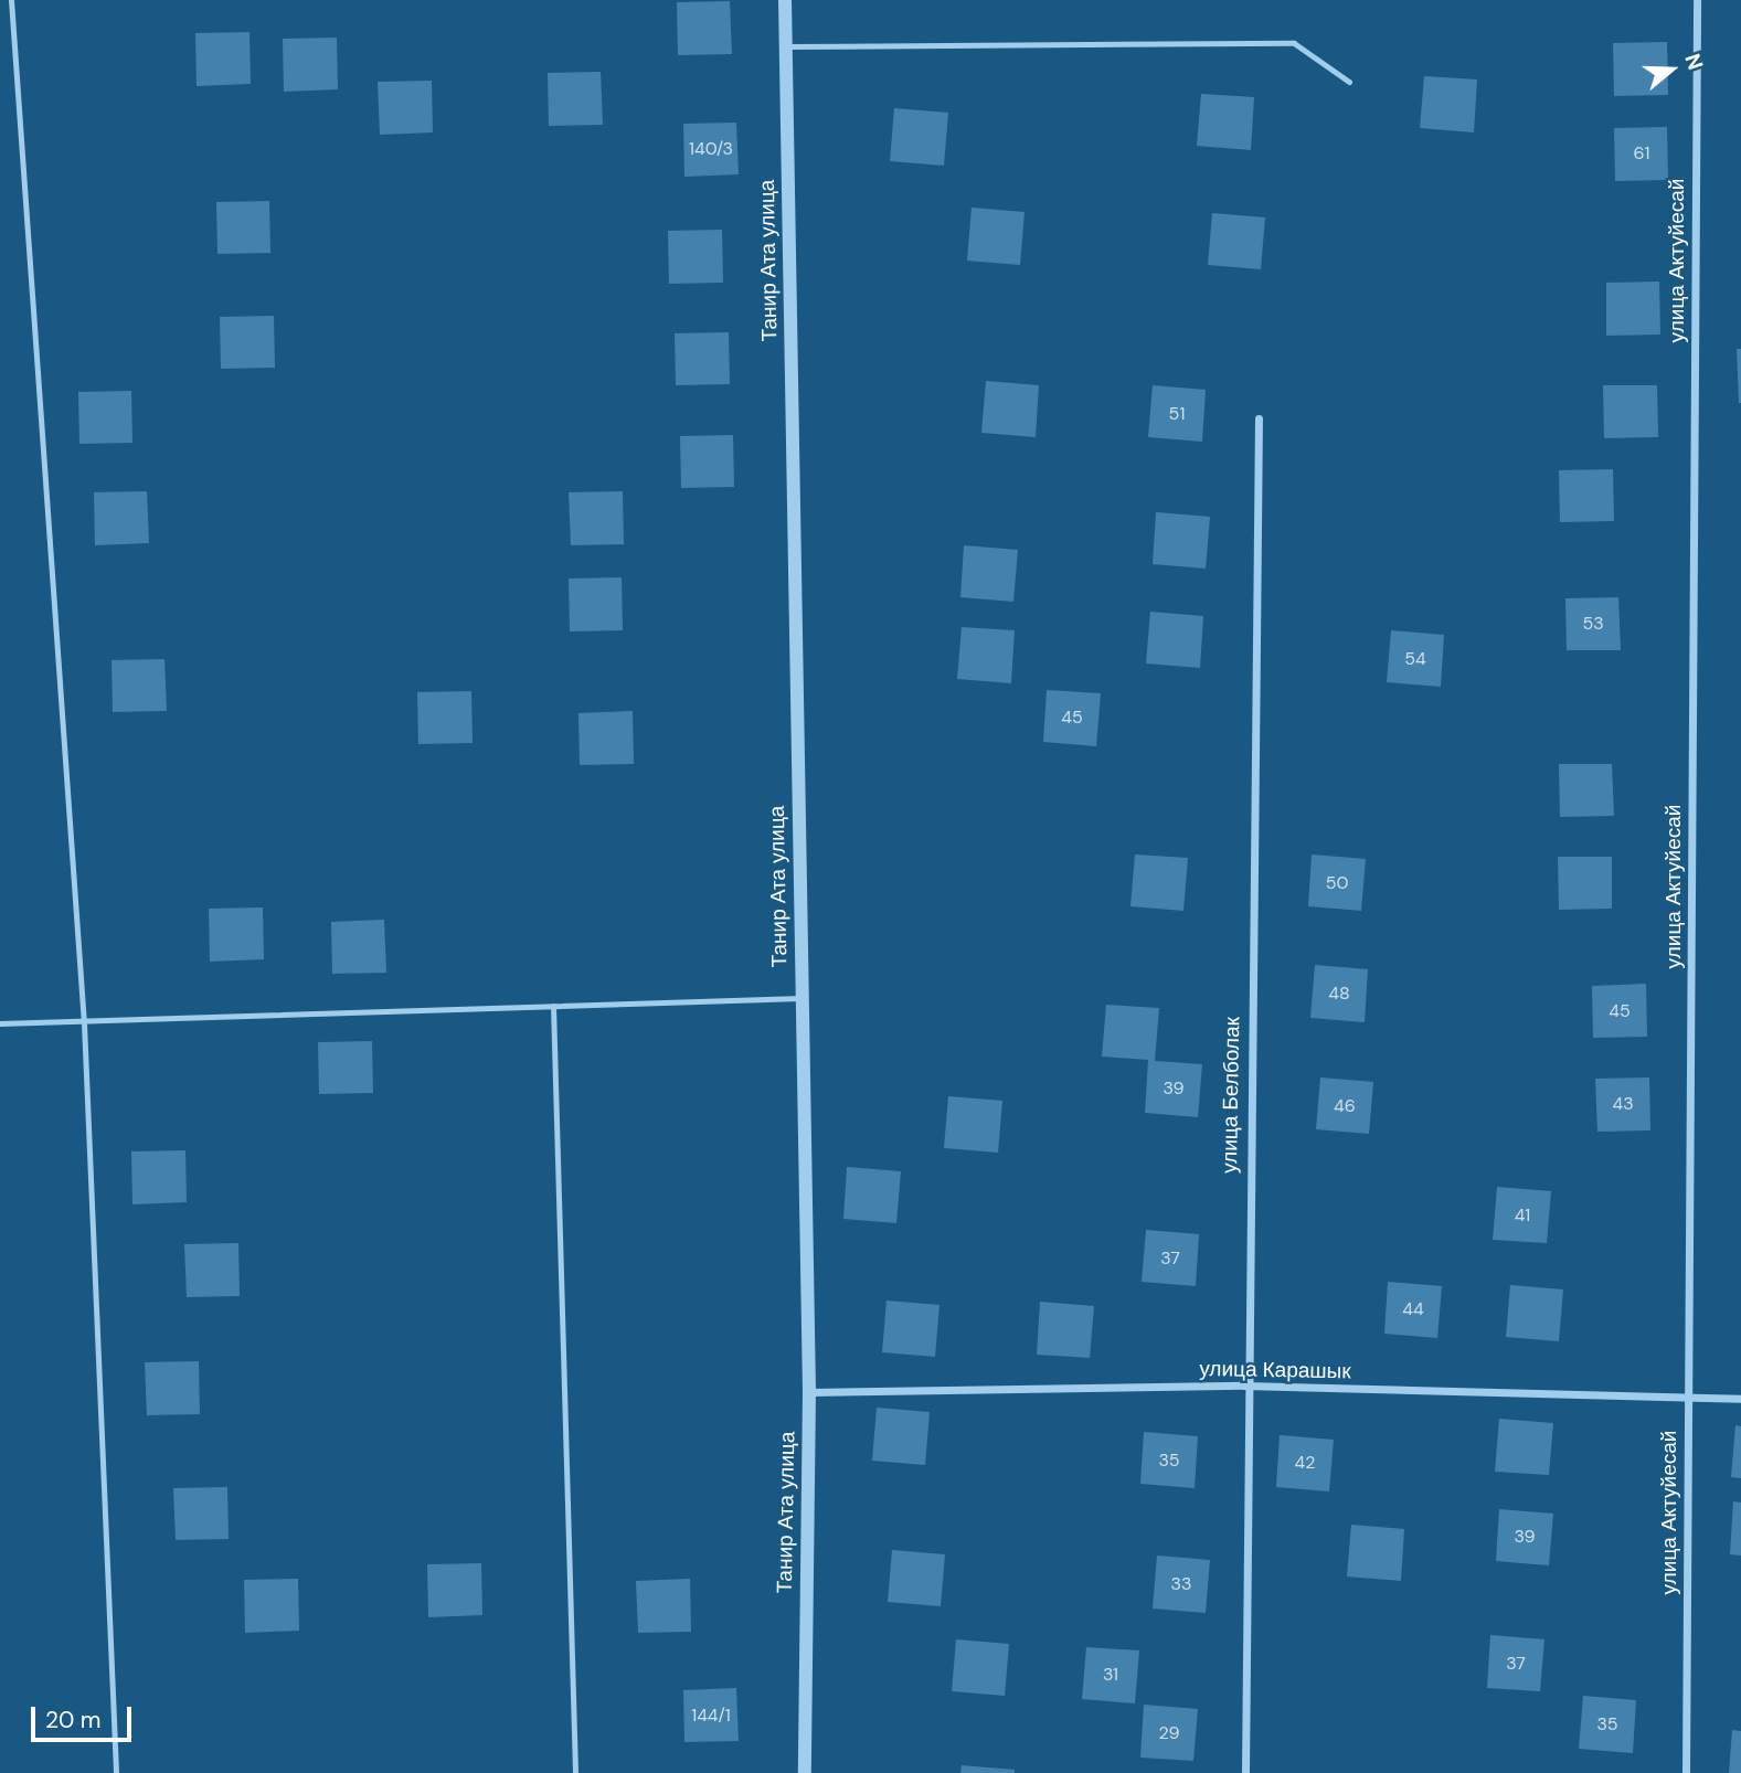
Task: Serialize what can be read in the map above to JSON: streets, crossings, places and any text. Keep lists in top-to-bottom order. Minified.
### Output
{"streets":{"street":["Танир Ата улица","улица Актуйесай","улица Белболак","улица Карашык"]},"crossings":[["Танир Ата улица","улица Карашык"],["улица Актуйесай","улица Карашык"],["улица Белболак","улица Карашык"]],"house_numbers":["140/3","61","51","53","54","45","50","48","45","39","43","46","41","37","44","35","42","39","33","37","31","144/1","35","29"],"scale_bar":"20 m","north":"right"}
